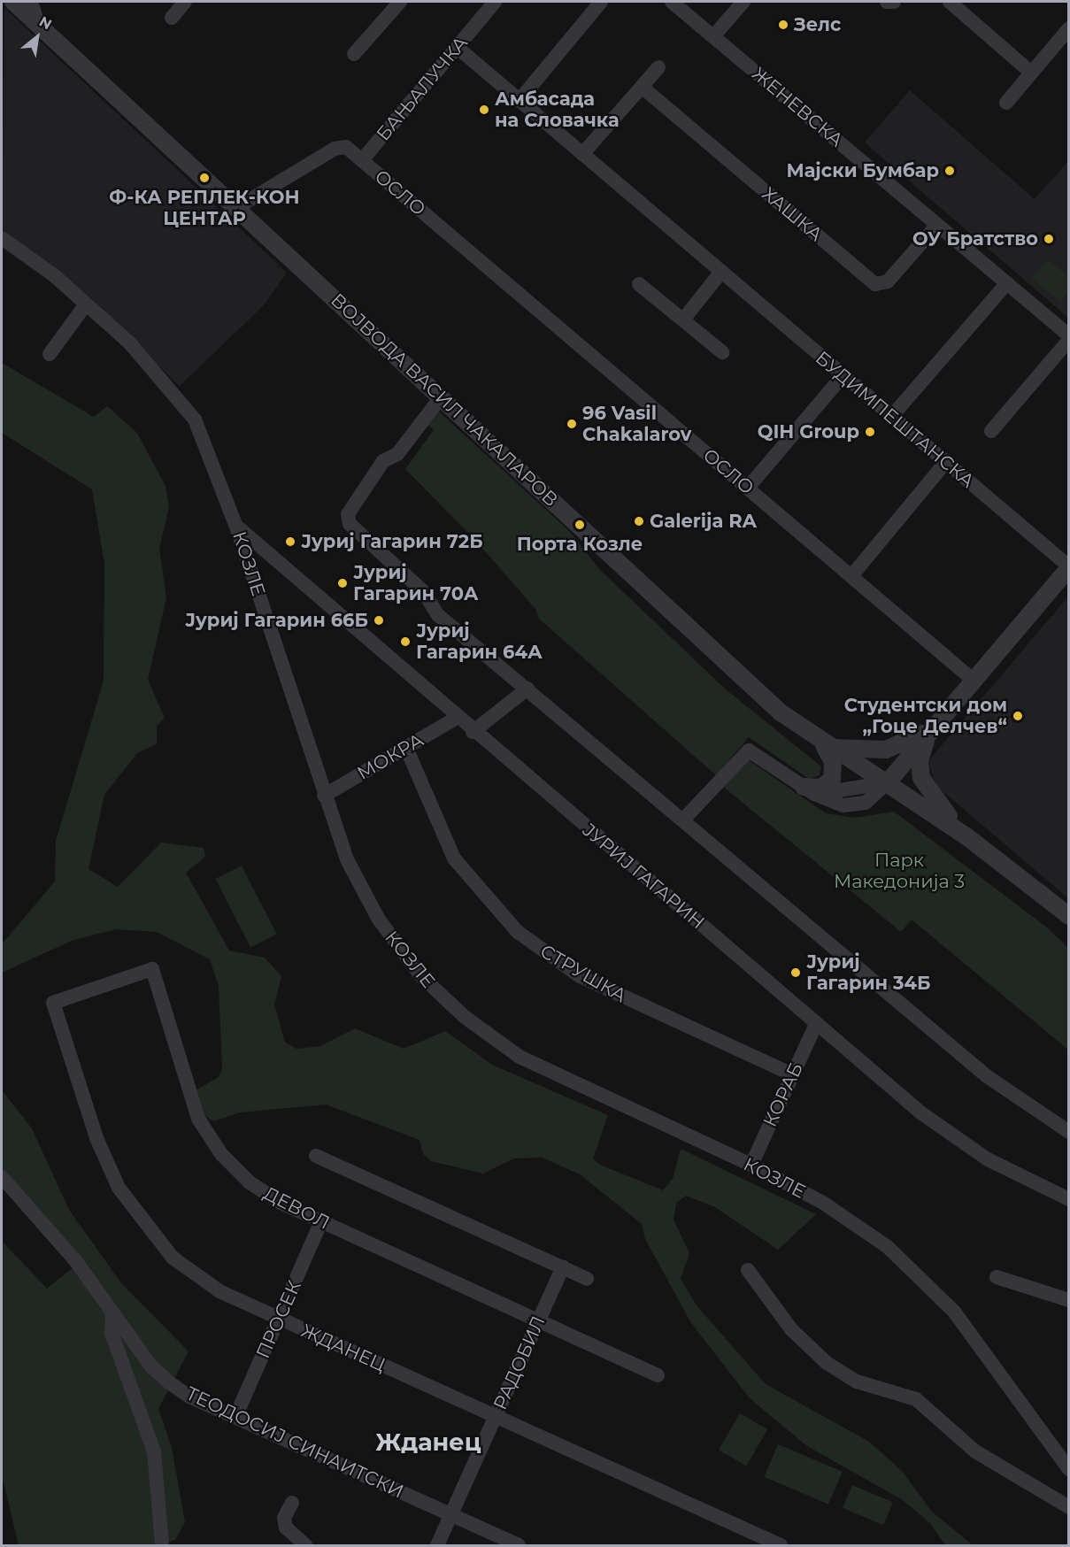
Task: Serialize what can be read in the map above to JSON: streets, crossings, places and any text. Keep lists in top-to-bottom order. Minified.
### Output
{"streets":{"street":["БАЊАЛУЧКА","ЖЕНЕВСКА","ОСЛО","ХАШКА","ВОЈВОДА ВАСИЛ ЧАКАЛАРОВ","БУДИМПЕШТАНСКА","КОЗЛЕ","МОКРА","ЈУРИЈ ГАГАРИН","СТРУШКА","КОРАБ","ДЕВОЛ","ПРОСЕК","ЖДАНЕЦ","РАДОБИЛ","ТЕОДОСИЈ СИНАИТСКИ"]},"crossings":[["БАЊАЛУЧКА","ОСЛО"],["БАЊАЛУЧКА","БУДИМПЕШТАНСКА"],["ЖЕНЕВСКА","ХАШКА"],["КОЗЛЕ","МОКРА"],["КОЗЛЕ","ЈУРИЈ ГАГАРИН"],["КОЗЛЕ","КОРАБ"],["МОКРА","ЈУРИЈ ГАГАРИН"],["МОКРА","СТРУШКА"],["ЈУРИЈ ГАГАРИН","КОРАБ"],["СТРУШКА","КОРАБ"],["ДЕВОЛ","ПРОСЕК"],["ДЕВОЛ","ЖДАНЕЦ"],["ДЕВОЛ","РАДОБИЛ"],["ПРОСЕК","ЖДАНЕЦ"],["ПРОСЕК","ТЕОДОСИЈ СИНАИТСКИ"],["ЖДАНЕЦ","РАДОБИЛ"],["РАДОБИЛ","ТЕОДОСИЈ СИНАИТСКИ"]],"districts":["Жданец"],"parks":["Парк Македонија 3"],"places":["Зелс","Амбасада на Словачка","Мајски Бумбар","Ф-КА РЕПЛЕК-КОН ЦЕНТАР","ОУ Братство","96 Vasil Chakalarov","QIH Group","Galerija RA","Порта Козле","Јуриј Гагарин 72Б","Јуриј Гагарин 70А","Јуриј Гагарин 66Б","Јуриј Гагарин 64А","Студентски дом „Гоце Делчев“","Јуриј Гагарин 34Б"],"north":"top right"}
